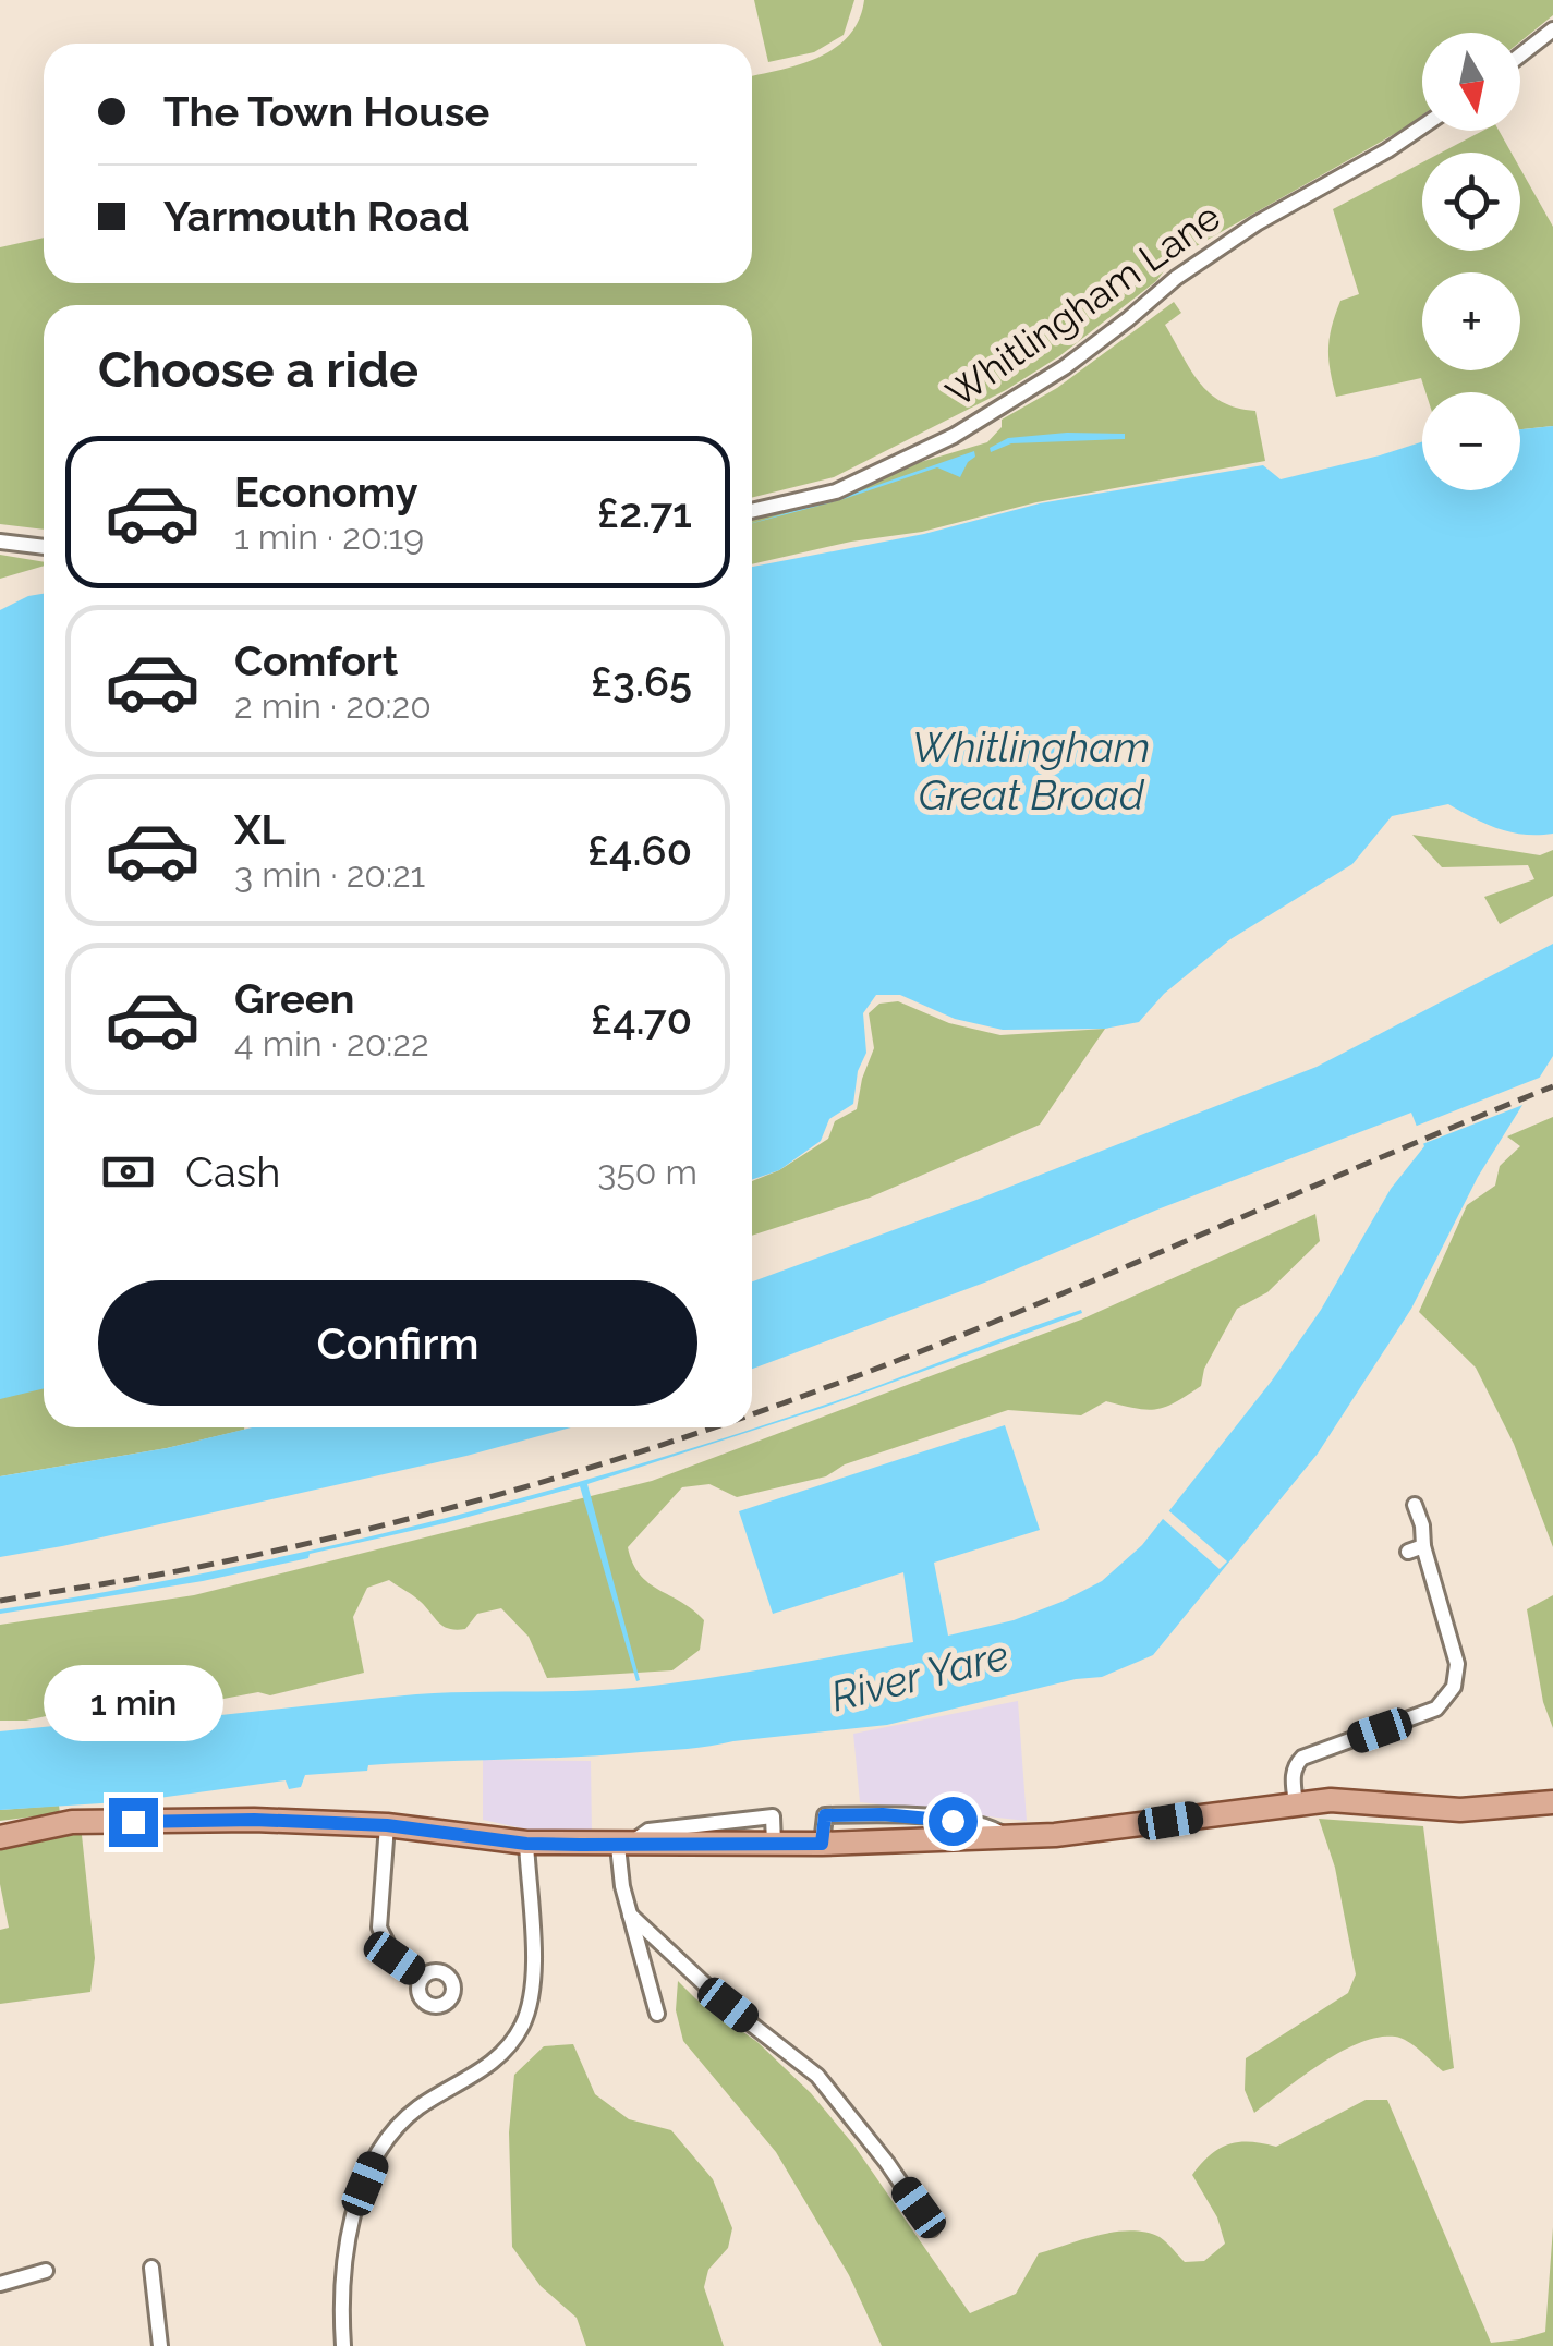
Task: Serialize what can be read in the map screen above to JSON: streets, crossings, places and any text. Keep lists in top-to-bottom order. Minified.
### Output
{"streets":{"street":["Whitlingham Lane"]},"water":["Whitlingham Great Broad","River Yare"],"north":"bottom","page":{"map_buttons":["+","−"],"banner":["The Town House","Yarmouth Road"],"heading":"Choose a ride","list":[{"name":"Economy","note":"1 min · 20:19","value":"£2.71"},{"name":"Comfort","note":"2 min · 20:20","value":"£3.65"},{"name":"XL","note":"3 min · 20:21","value":"£4.60"},{"name":"Green","note":"4 min · 20:22","value":"£4.70"}],"pay":["Cash","350 m"],"buttons":"Confirm","bubble":"1 min"}}
